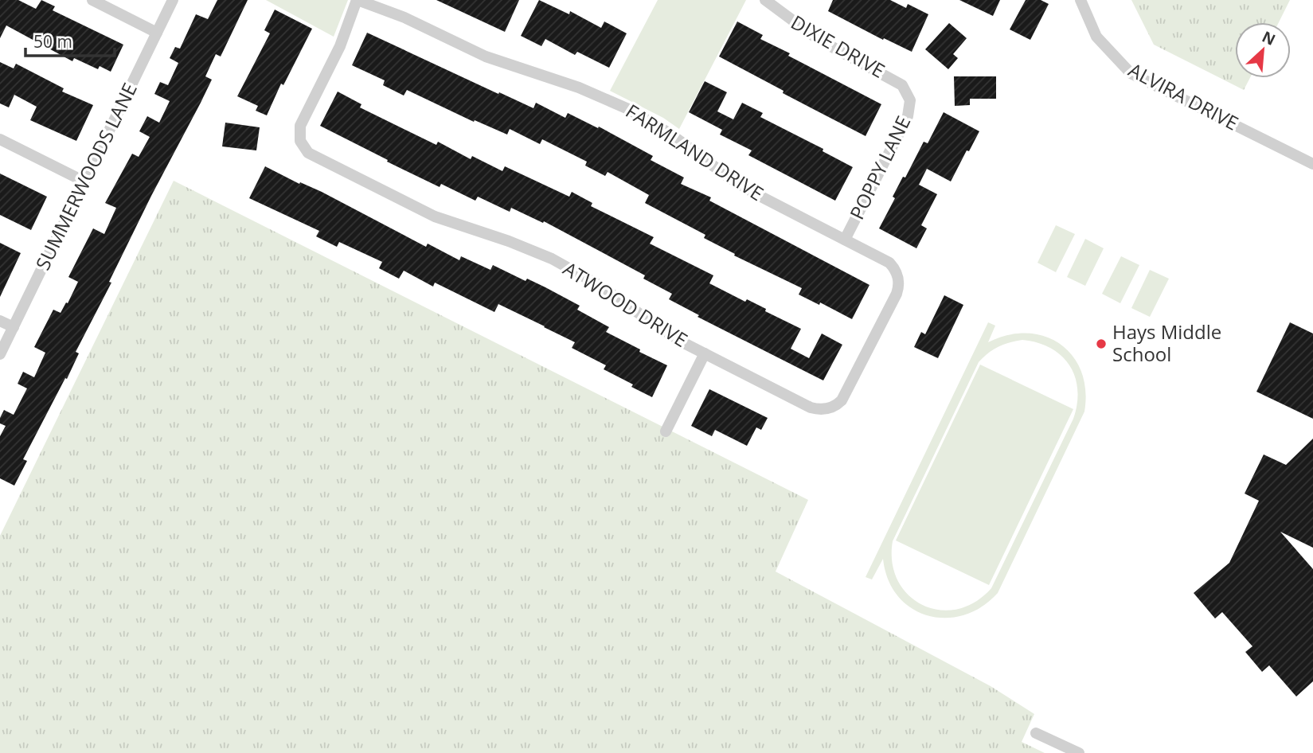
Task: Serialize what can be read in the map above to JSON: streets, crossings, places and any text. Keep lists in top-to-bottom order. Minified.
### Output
{"streets":{"street":["DIXIE DRIVE","ALVIRA DRIVE","FARMLAND DRIVE","POPPY LANE","SUMMERWOODS LANE","ATWOOD DRIVE"]},"crossings":[["DIXIE DRIVE","POPPY LANE"],["FARMLAND DRIVE","POPPY LANE"],["FARMLAND DRIVE","ATWOOD DRIVE"]],"places":["Hays Middle School"],"scale_bar":"50 m","north":"top right"}
